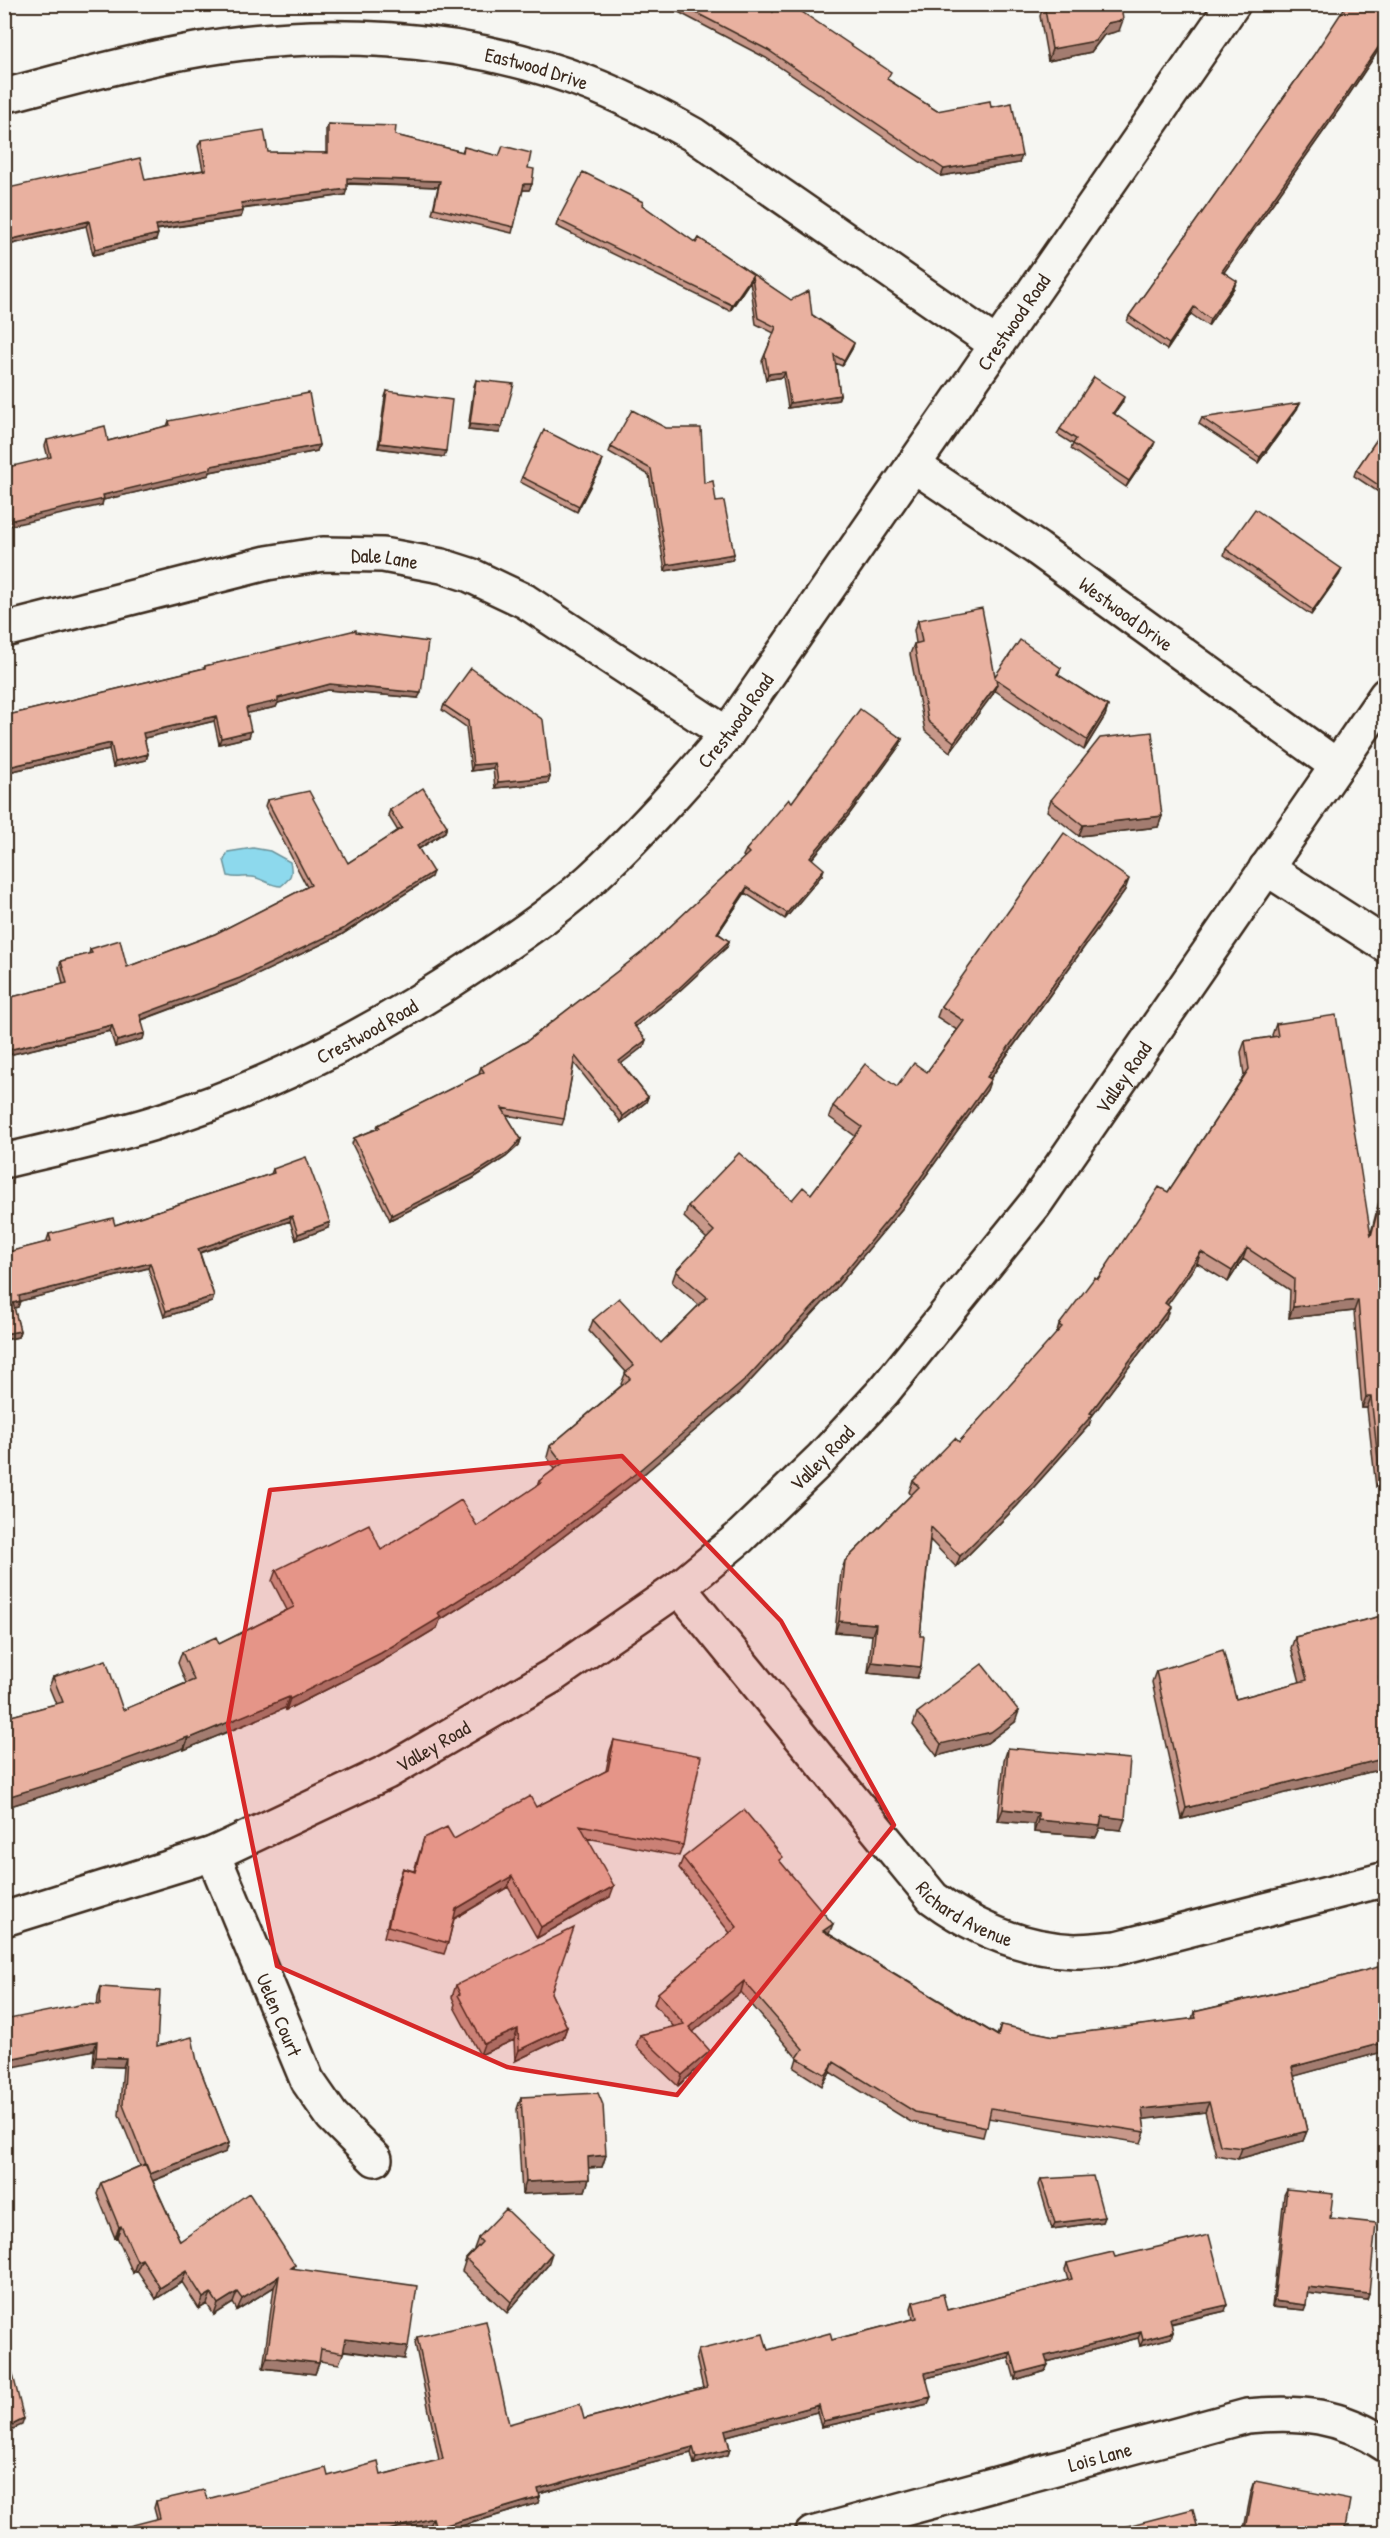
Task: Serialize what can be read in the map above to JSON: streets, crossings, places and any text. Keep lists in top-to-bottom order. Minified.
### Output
{"streets":{"street":["Eastwood Drive","Crestwood Road","Dale Lane","Westwood Drive","Valley Road","Richard Avenue","Uelen Court","Lois Lane"]},"crossings":[["Eastwood Drive","Crestwood Road"],["Crestwood Road","Dale Lane"],["Crestwood Road","Westwood Drive"],["Westwood Drive","Valley Road"],["Valley Road","Richard Avenue"],["Valley Road","Uelen Court"]]}
